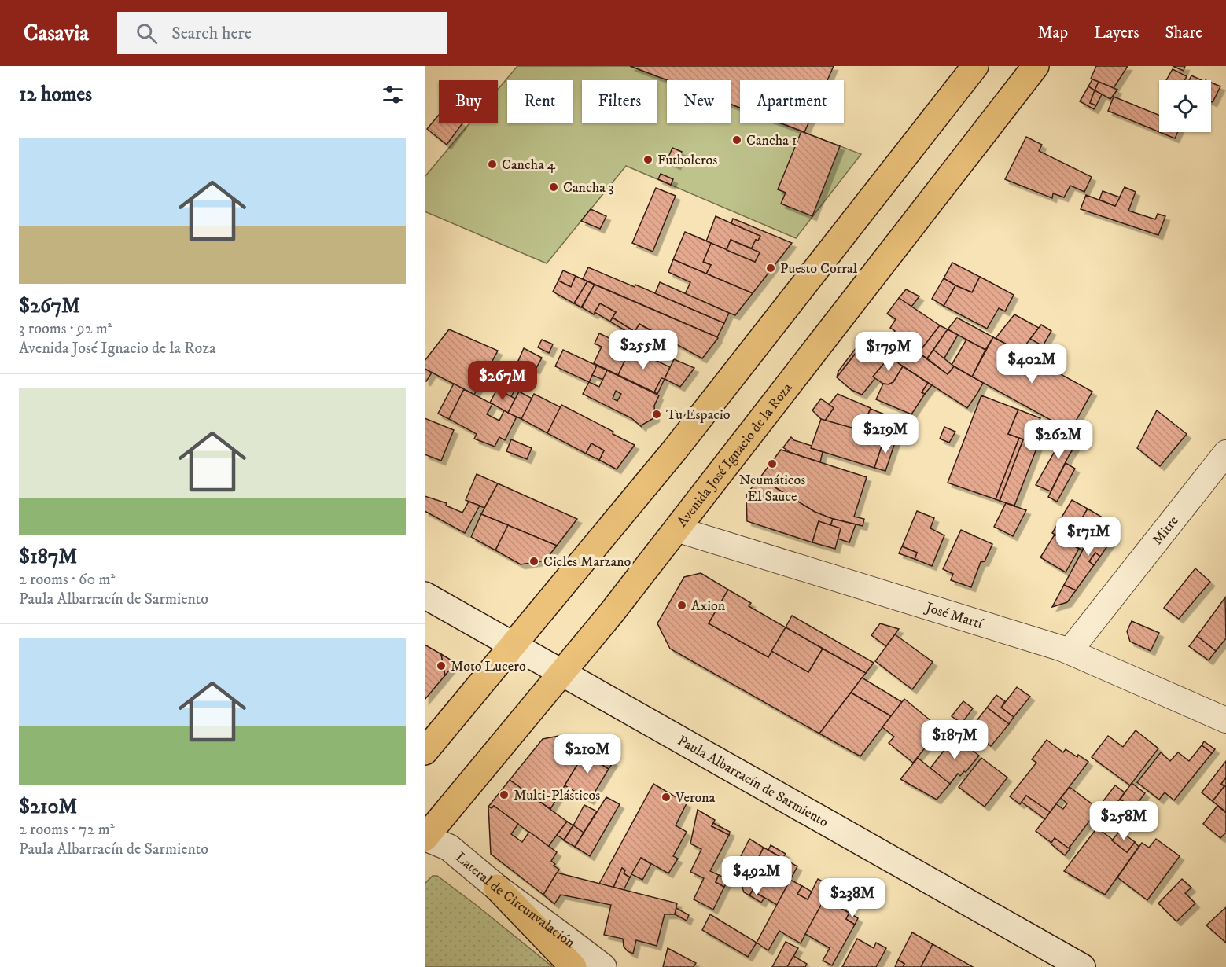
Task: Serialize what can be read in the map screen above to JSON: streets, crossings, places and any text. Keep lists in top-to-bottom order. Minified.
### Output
{"streets":{"main road":["Avenida José Ignacio de la Roza","Paula Albarracín de Sarmiento","Lateral de Circunvalación"],"street":["Mitre","José Martí"]},"crossings":[["Avenida José Ignacio de la Roza","José Martí"],["Avenida José Ignacio de la Roza","Paula Albarracín de Sarmiento"],["Avenida José Ignacio de la Roza","Lateral de Circunvalación"],["Mitre","José Martí"]],"places":["Cancha 1","Futboleros","Cancha 4","Cancha 3","Puesto Corral","Tu Espacio","Neumáticos El Sauce","Cicles Marzano","Axion","Moto Lucero","Multi-Plásticos","Verona"],"page":{"header":"Casavia","search":"Search here","nav":["Map","Layers","Share"],"heading":"12 homes","chip":["Buy","Rent","Filters","New","Apartment"],"list":[{"name":"$267M","note":"3 rooms · 92 m² · Avenida José Ignacio de la Roza"},{"name":"$187M","note":"2 rooms · 60 m² · Paula Albarracín de Sarmiento"},{"name":"$210M","note":"2 rooms · 72 m² · Paula Albarracín de Sarmiento"}],"price":["$255M","$179M","$402M","$267M","$219M","$262M","$171M","$187M","$210M","$258M","$492M","$238M"]}}
